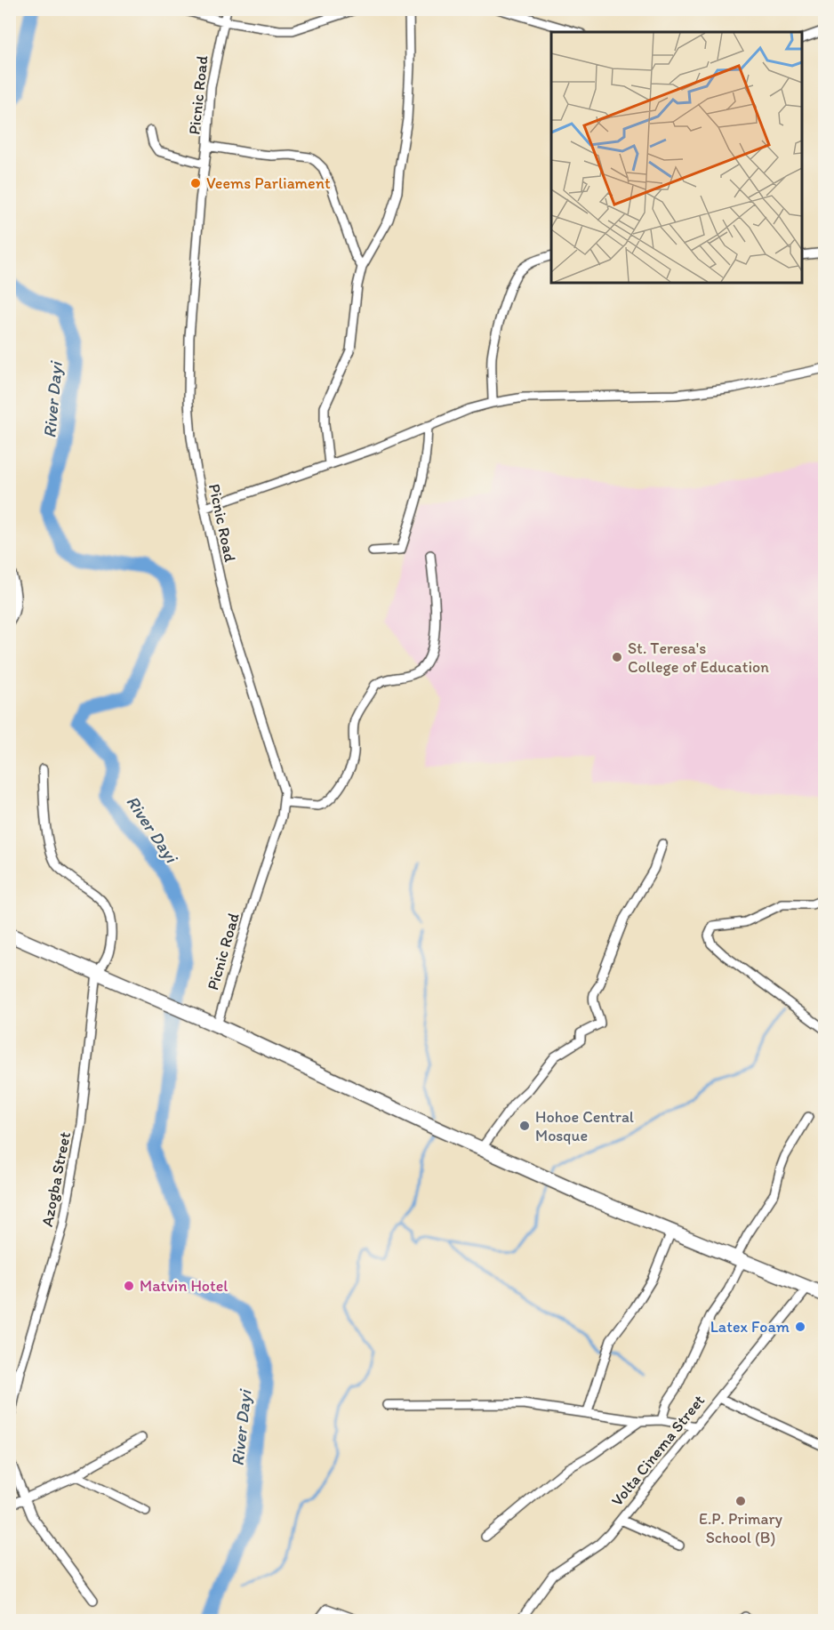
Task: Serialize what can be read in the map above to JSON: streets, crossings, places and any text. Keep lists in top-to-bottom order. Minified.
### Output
{"streets":{"street":["Picnic Road","Azogba Street","Volta Cinema Street"]},"water":["River Dayi"],"places":["Veems Parliament","St. Teresa's College of Education","Hohoe Central Mosque","Matvin Hotel","Latex Foam","E.P. Primary School (B)"]}
